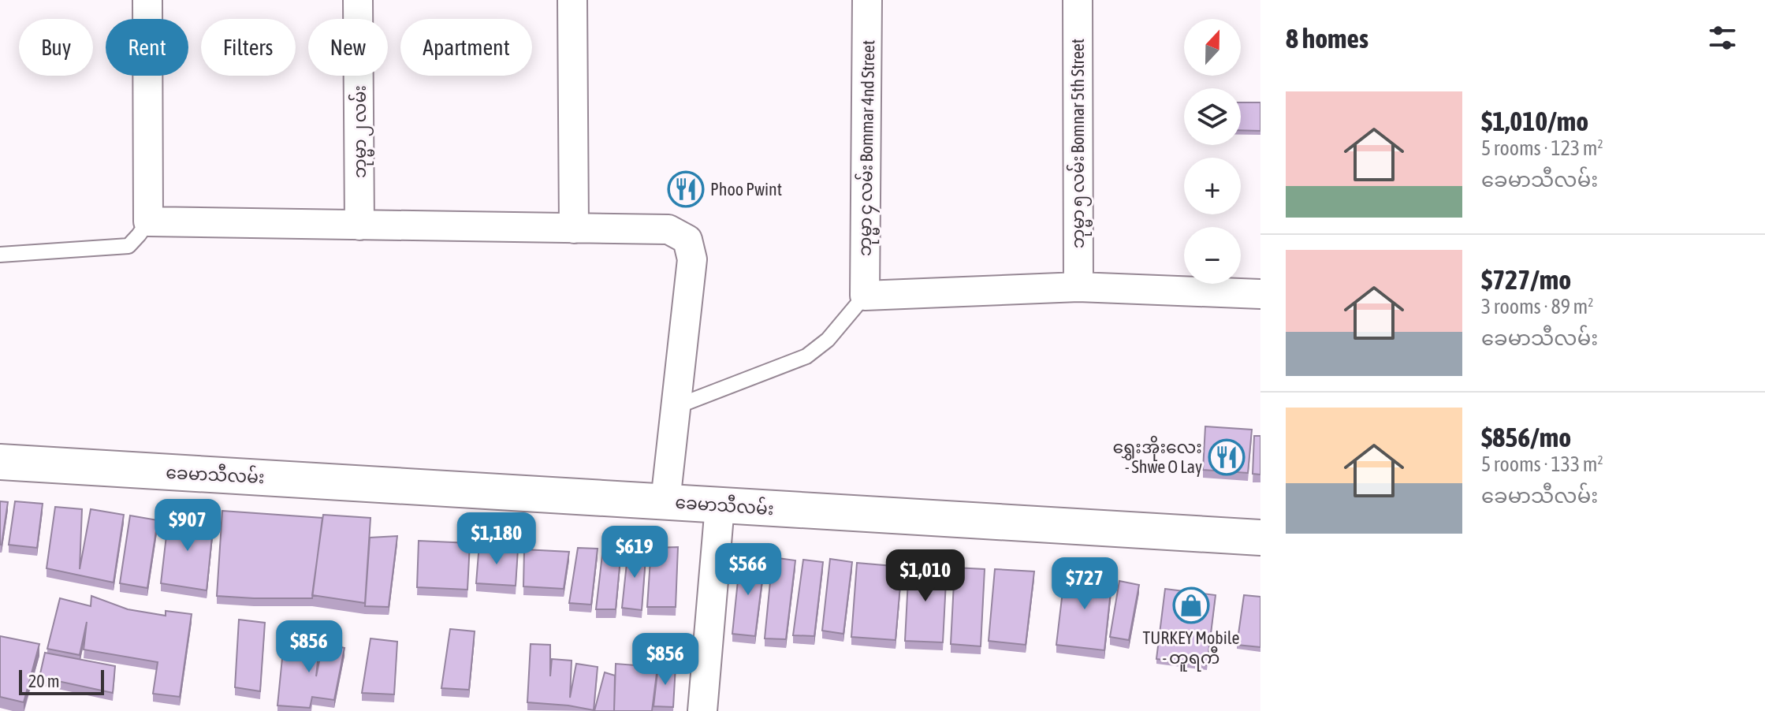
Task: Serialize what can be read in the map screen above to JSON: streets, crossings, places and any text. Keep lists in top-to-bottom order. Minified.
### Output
{"streets":{"main road":["ခေမာသီလမ်း"],"street":["ဘုမ္မာ ၂ လမ်း","ဘုမ္မာ ၅ လမ်း Bomnar 5th Street","ဘုမ္မာ ၄ လမ်း Bommar 4nd Street"]},"places":{"restaurant":["Phoo Pwint","ရွှေးအိုးလေး - Shwe O Lay"],"shop":["TURKEY Mobile - တူရကီ"]},"scale_bar":"20 m","north":"top","page":{"heading":"8 homes","map_buttons":["+","−"],"chip":["Buy","Rent","Filters","New","Apartment"],"list":[{"name":"$1,010/mo","note":"5 rooms · 123 m² · ခေမာသီလမ်း"},{"name":"$727/mo","note":"3 rooms · 89 m² · ခေမာသီလမ်း"},{"name":"$856/mo","note":"5 rooms · 133 m² · ခေမာသီလမ်း"}],"price":["$907","$1,180","$619","$566","$1,010","$727","$856","$856"],"scale":"20 m"}}
